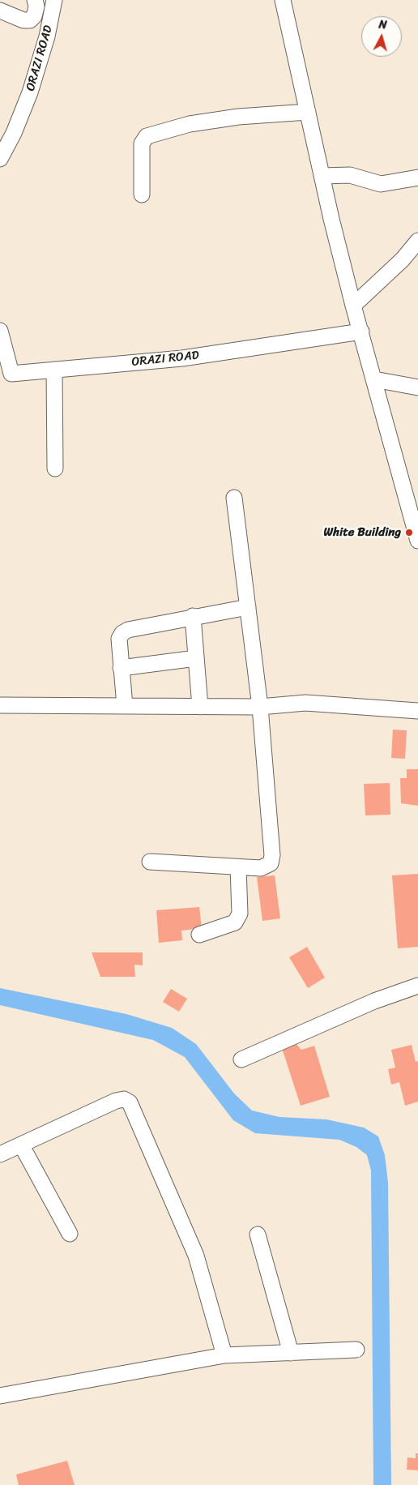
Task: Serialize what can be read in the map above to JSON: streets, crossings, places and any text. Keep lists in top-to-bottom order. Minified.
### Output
{"streets":{"street":["ORAZI ROAD"]},"places":["White Building"],"north":"top"}
